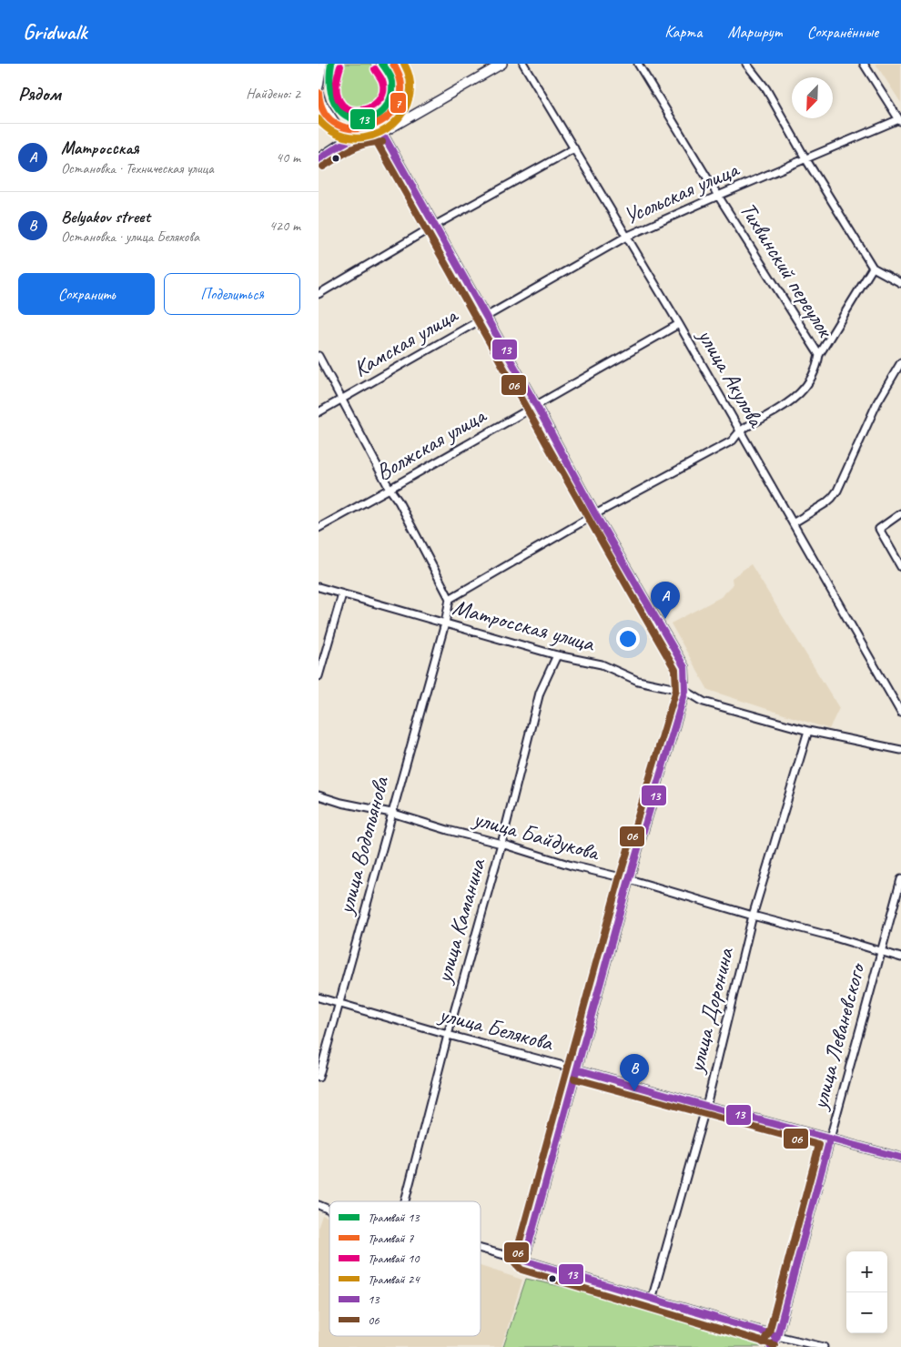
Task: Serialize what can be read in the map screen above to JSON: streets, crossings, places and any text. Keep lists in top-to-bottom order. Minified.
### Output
{"streets":{"street":["Усольская улица","Тихвинский переулок","Камская улица","улица Акулова","Волжская улица","Матросская улица","улица Байдукова","улица Водопьянова","улица Каманина","улица Доронина","улица Белякова","улица Леваневского"]},"crossings":[["Усольская улица","Тихвинский переулок"],["Усольская улица","Камская улица"],["Усольская улица","улица Акулова"],["улица Акулова","Волжская улица"],["Матросская улица","улица Водопьянова"],["Матросская улица","улица Каманина"],["Матросская улица","улица Доронина"],["улица Байдукова","улица Водопьянова"],["улица Байдукова","улица Каманина"],["улица Байдукова","улица Доронина"],["улица Байдукова","улица Леваневского"],["улица Водопьянова","улица Белякова"],["улица Каманина","улица Белякова"],["улица Доронина","улица Белякова"],["улица Белякова","улица Леваневского"]],"lines":["tram line 13","tram line 7","tram line 24","tram line 10","transit line 13","transit line 06"],"legend":["Трамвай 13","Трамвай 7","Трамвай 10","Трамвай 24","13","06"],"north":"bottom left","page":{"header":"Gridwalk","nav":["Карта","Маршрут","Сохранённые"],"heading":["Рядом","Найдено: 2"],"list":[{"mark":"A","name":"Матросская","note":"Остановка · Техническая улица","value":"40 m"},{"mark":"B","name":"Belyakov street","note":"Остановка · улица Белякова","value":"420 m"}],"buttons":["Сохранить","Поделиться"],"pins":["A","B"],"map_buttons":["+","−"]}}
